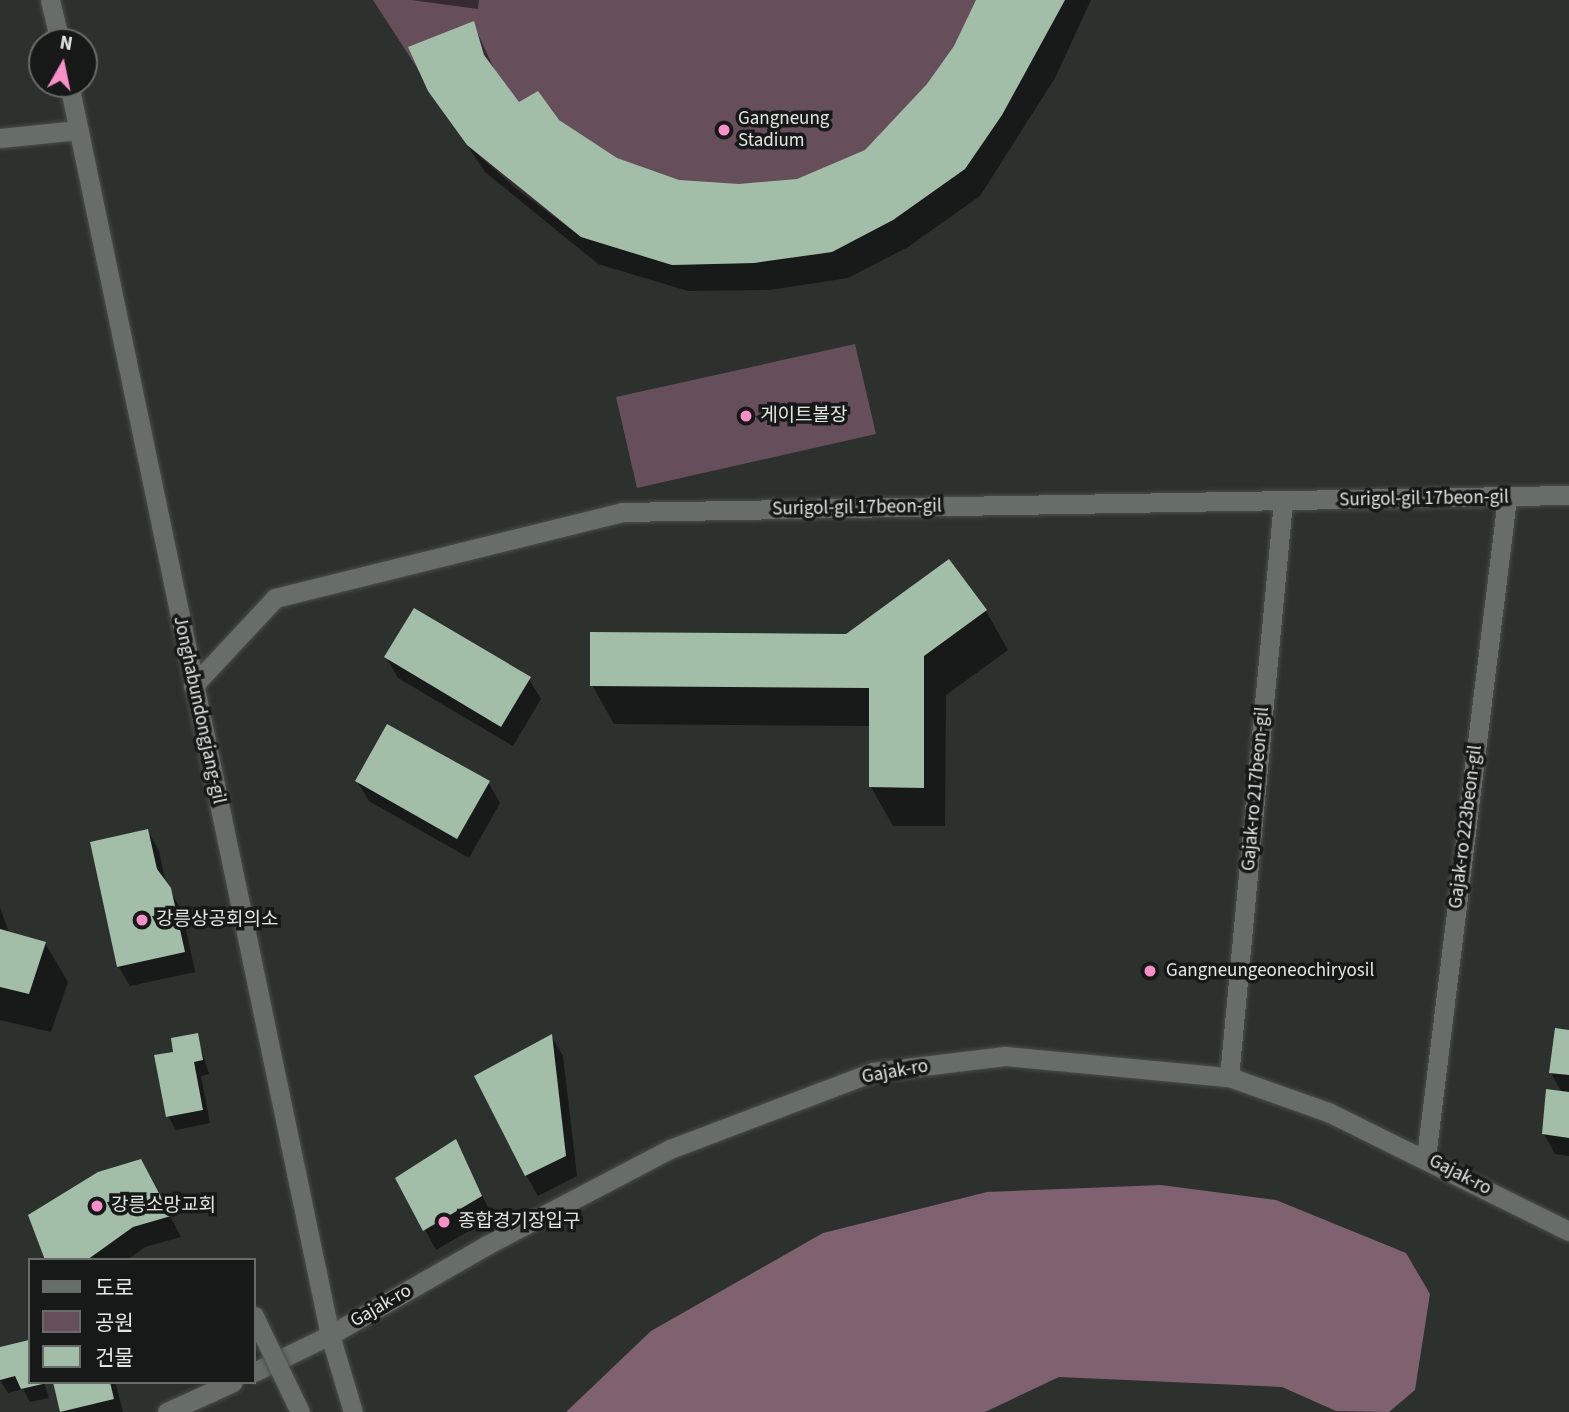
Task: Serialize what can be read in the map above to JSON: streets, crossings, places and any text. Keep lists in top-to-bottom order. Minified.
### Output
{"streets":{"street":["Surigol-gil 17beon-gil","Jonghabundongjang-gil","Gajak-ro 217beon-gil","Gajak-ro 223beon-gil","Gajak-ro"]},"crossings":[["Surigol-gil 17beon-gil","Jonghabundongjang-gil"],["Surigol-gil 17beon-gil","Gajak-ro 217beon-gil"],["Surigol-gil 17beon-gil","Gajak-ro 223beon-gil"],["Jonghabundongjang-gil","Gajak-ro"],["Gajak-ro 217beon-gil","Gajak-ro"],["Gajak-ro 223beon-gil","Gajak-ro"]],"places":["Gangneung Stadium","게이트볼장","강릉상공회의소","Gangneungeoneochiryosil","강릉소망교회","종합경기장입구"],"legend":["도로","공원","건물"],"north":"top"}
